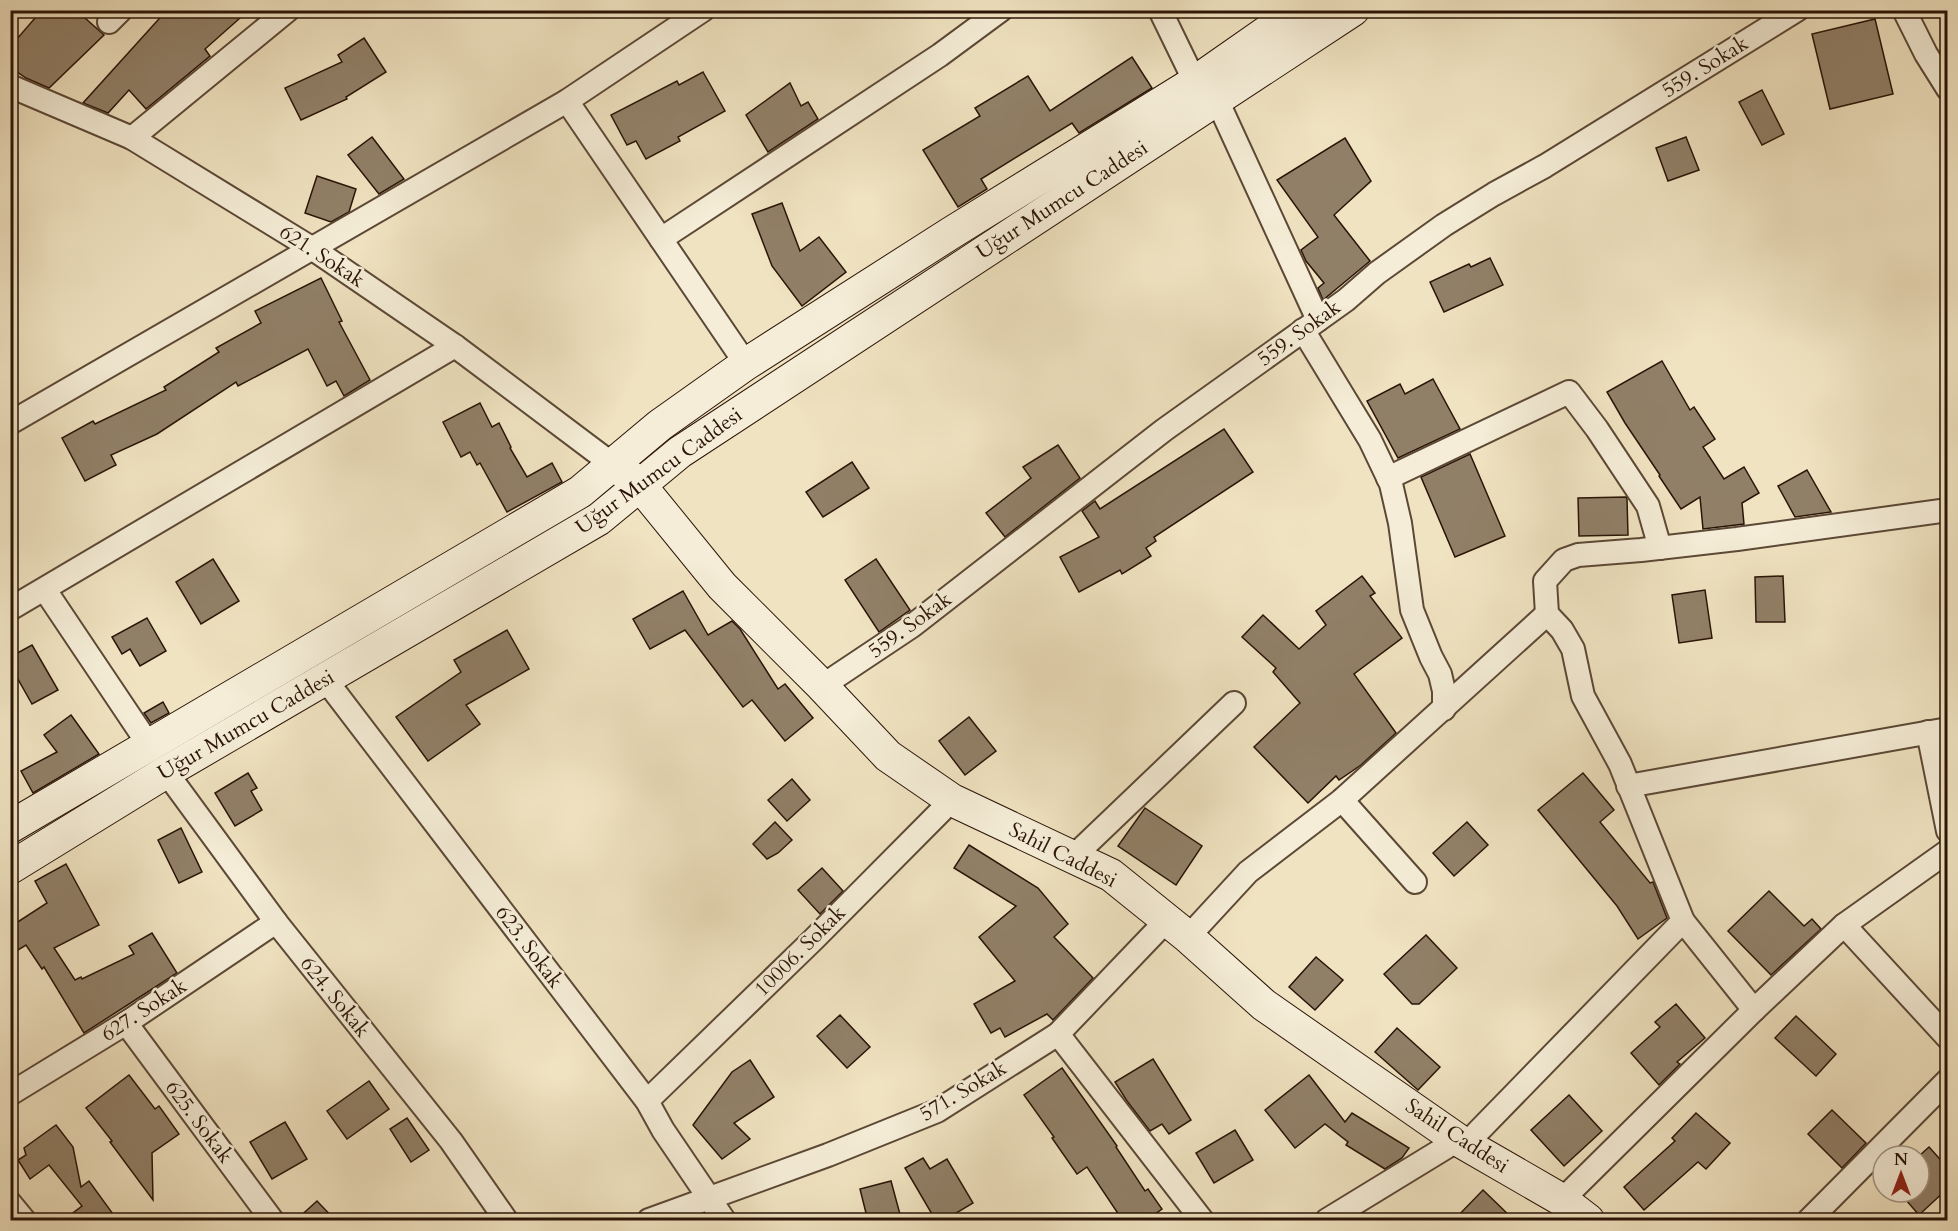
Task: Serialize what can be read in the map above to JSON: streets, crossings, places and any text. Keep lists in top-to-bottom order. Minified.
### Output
{"streets":{"street":["559. Sokak","Uğur Mumcu Caddesi","621. Sokak","Sahil Caddesi","623. Sokak","10006. Sokak","624. Sokak","627. Sokak","571. Sokak","625. Sokak"]},"crossings":[["559. Sokak","Sahil Caddesi"],["Uğur Mumcu Caddesi","621. Sokak"],["Uğur Mumcu Caddesi","Sahil Caddesi"],["Uğur Mumcu Caddesi","623. Sokak"],["Uğur Mumcu Caddesi","624. Sokak"],["621. Sokak","Sahil Caddesi"],["Sahil Caddesi","10006. Sokak"],["Sahil Caddesi","571. Sokak"],["623. Sokak","10006. Sokak"],["623. Sokak","571. Sokak"],["624. Sokak","627. Sokak"],["627. Sokak","625. Sokak"]],"north":"top"}
